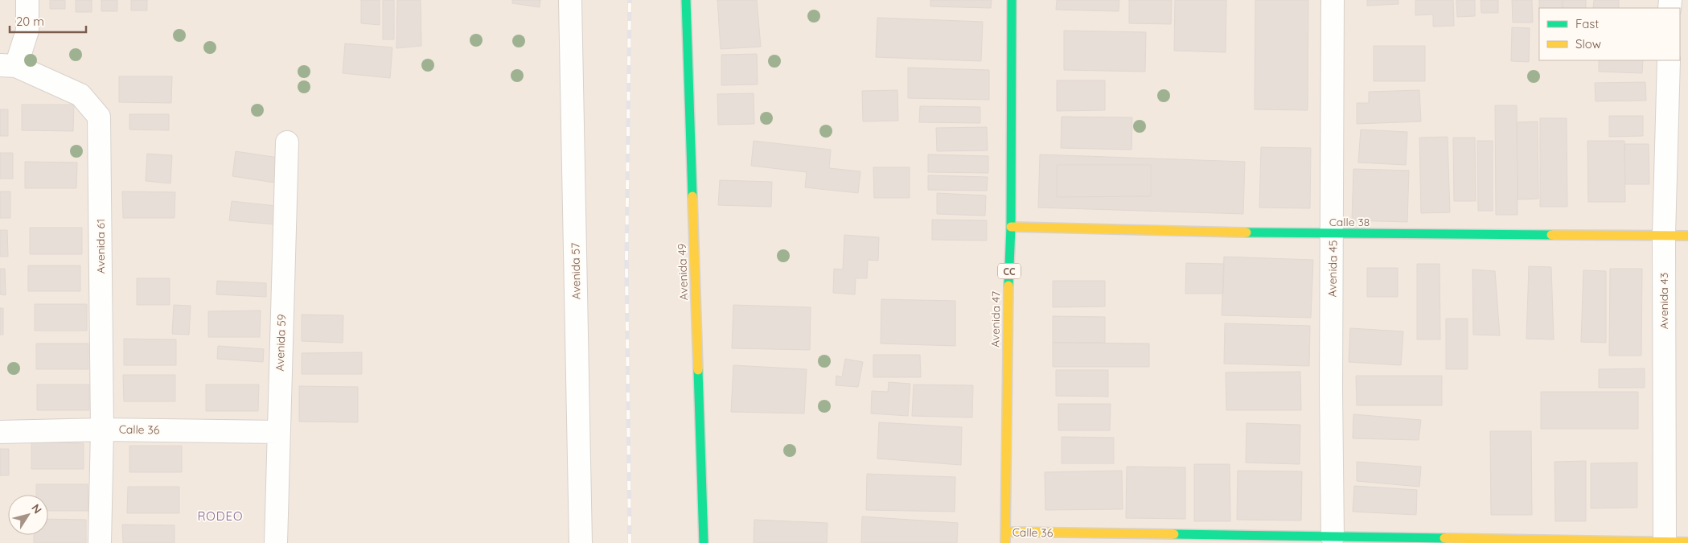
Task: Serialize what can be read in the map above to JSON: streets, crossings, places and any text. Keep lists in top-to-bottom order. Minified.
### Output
{"streets":{"street":["Calle 38","Avenida 61","Avenida 45","Avenida 57","CC","Avenida 49","Avenida 43","Avenida 47","Avenida 59","Calle 36"]},"crossings":[["Calle 38","Avenida 45"],["Calle 38","Avenida 43"],["Calle 38","Avenida 47"],["Avenida 61","Calle 36"],["Avenida 45","Calle 36"],["Avenida 43","Calle 36"],["Avenida 47","Calle 36"],["Avenida 59","Calle 36"]],"districts":["RODEO"],"legend":["Fast","Slow"],"scale_bar":"20 m","north":"top right"}
